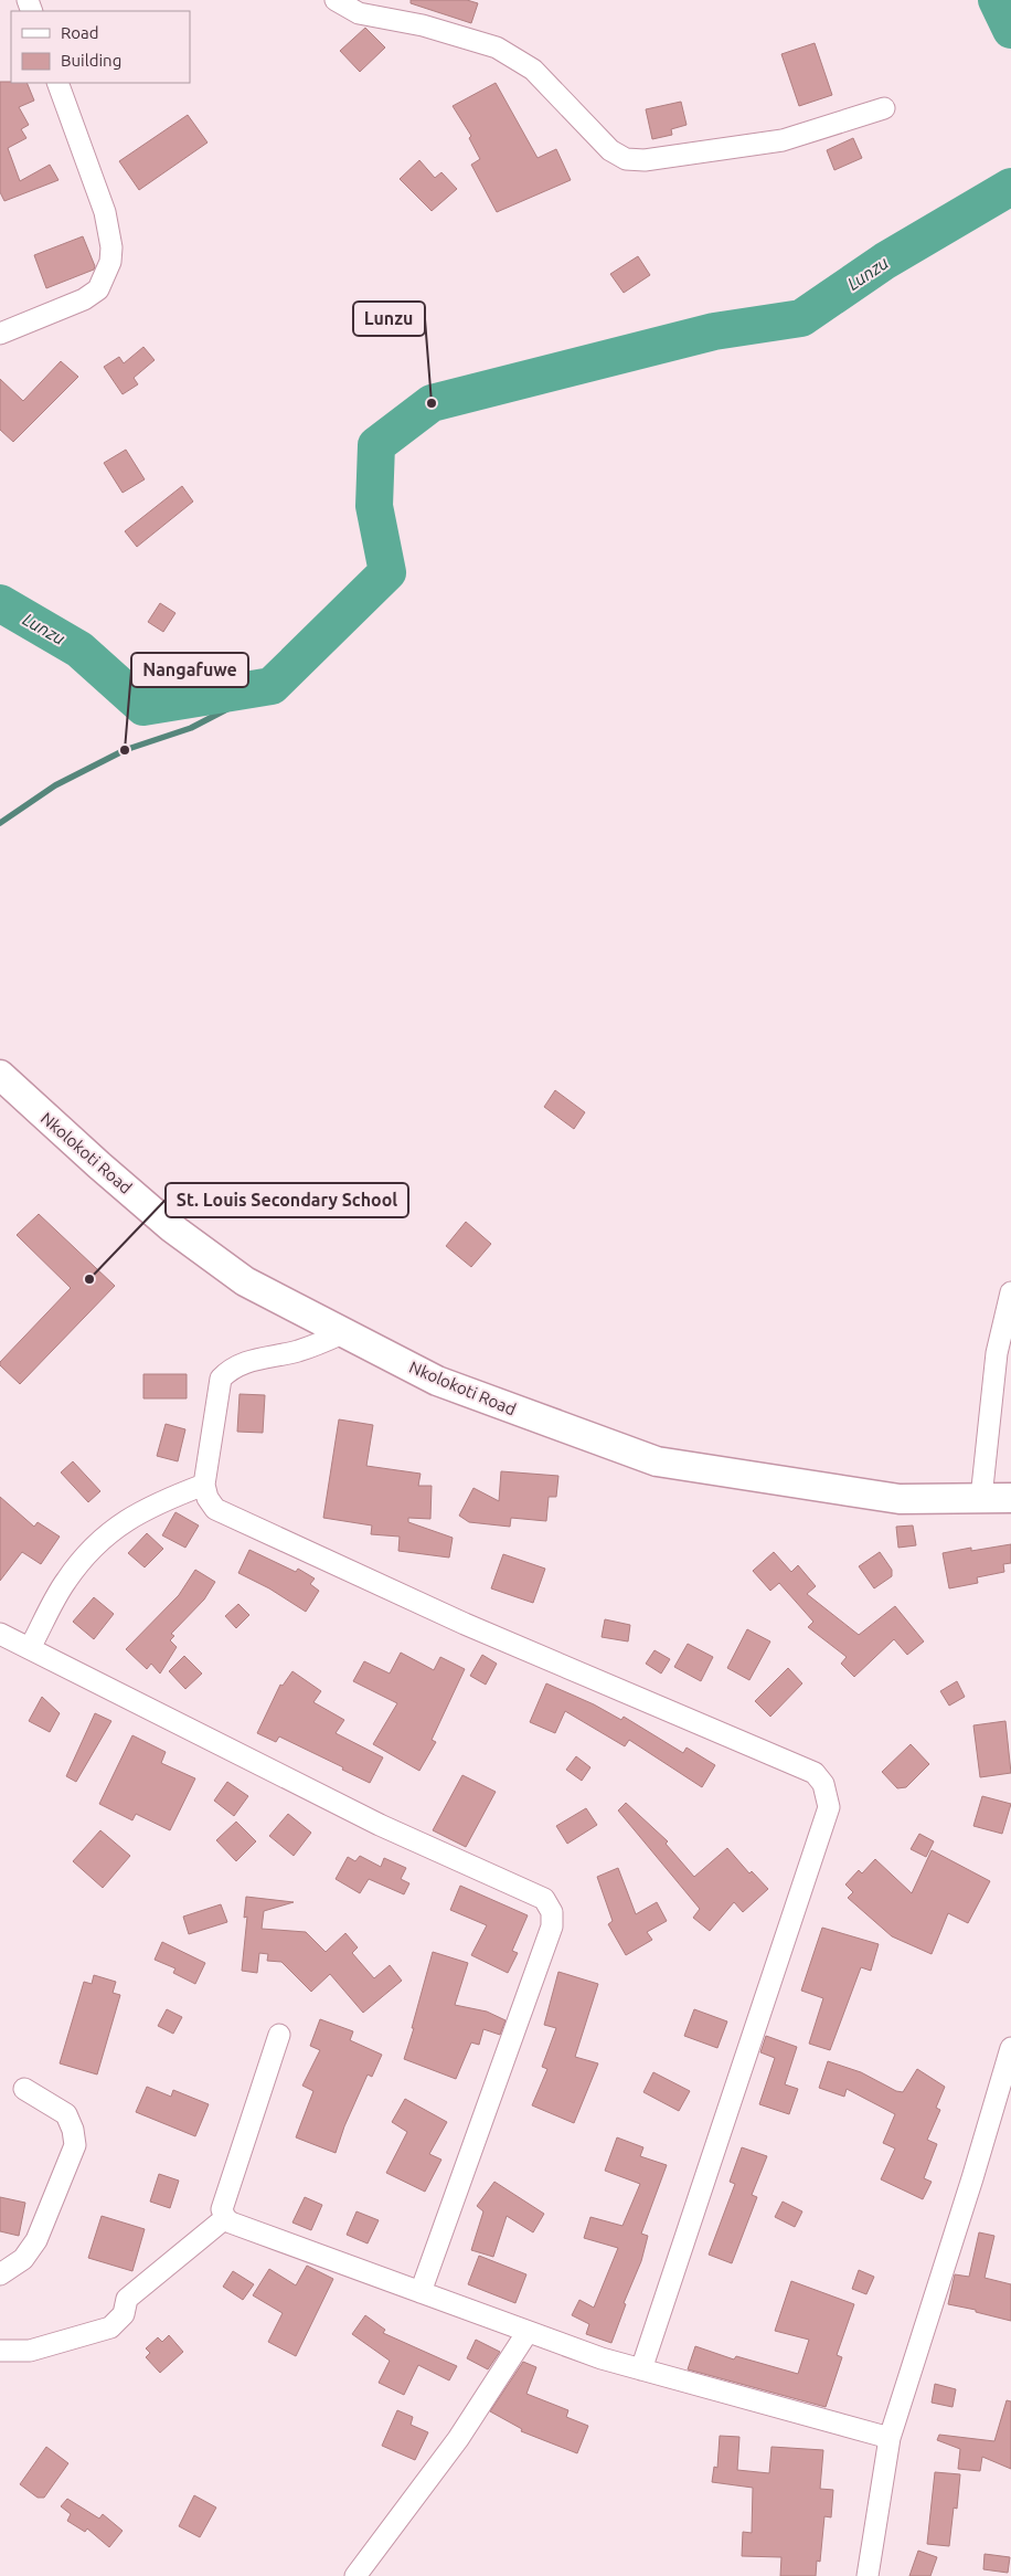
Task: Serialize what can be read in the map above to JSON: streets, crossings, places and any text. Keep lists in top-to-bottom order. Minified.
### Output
{"streets":{"main road":["Nkolokoti Road"]},"water":["Lunzu"],"places":["Lunzu","Nangafuwe","St. Louis Secondary School"],"legend":["Road","Building"]}
